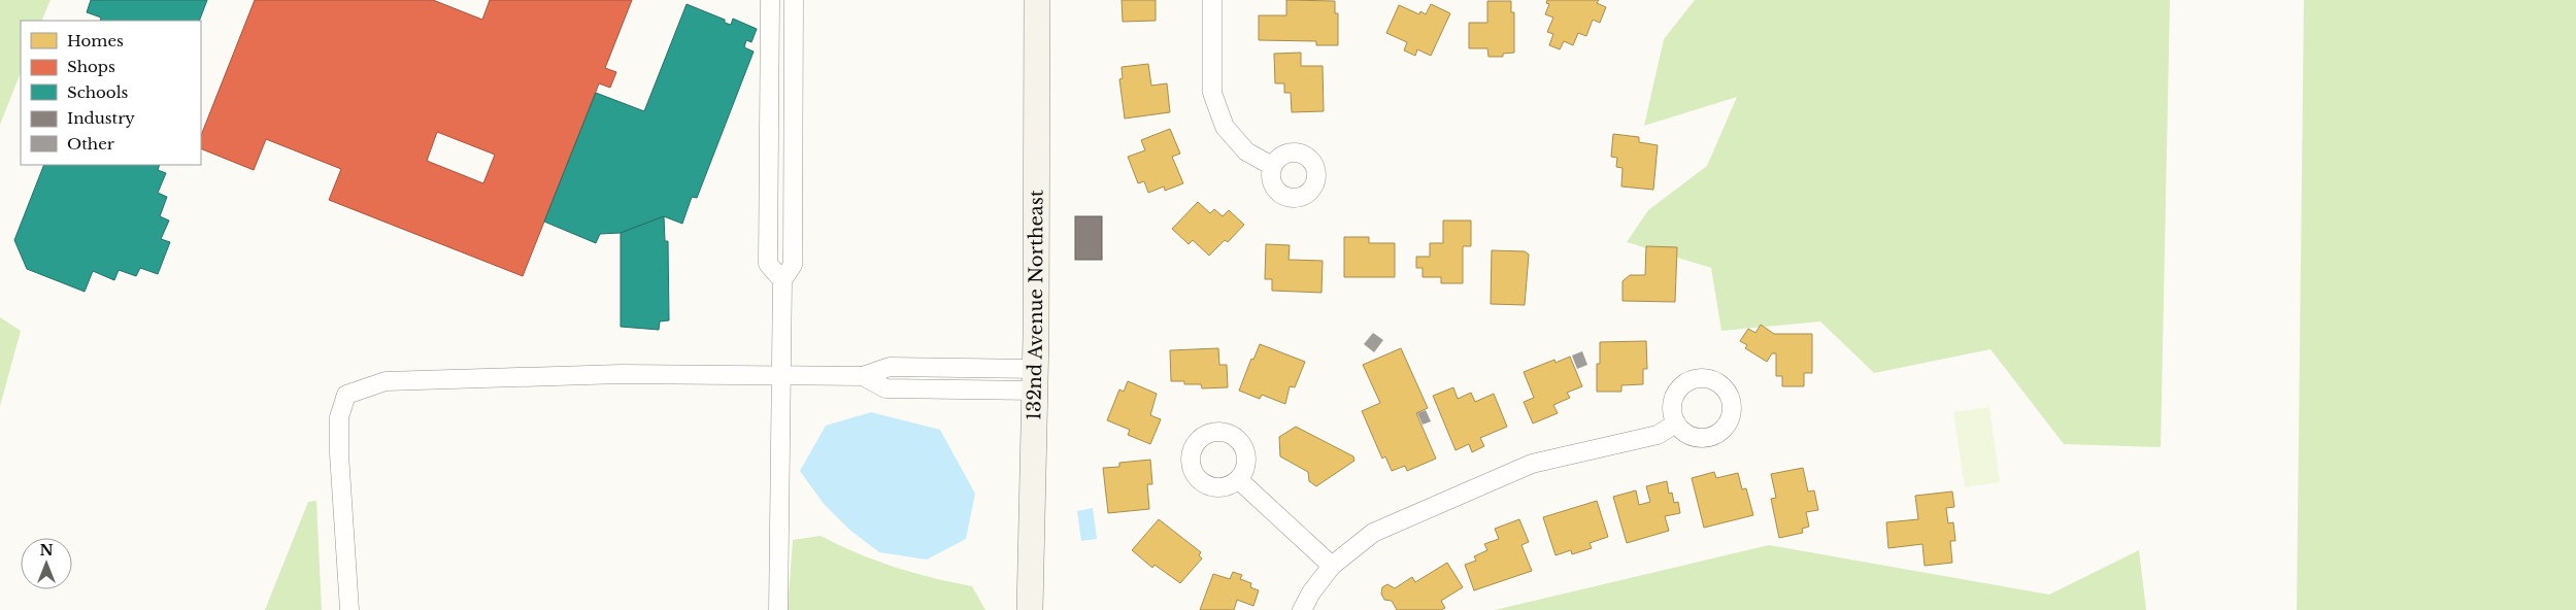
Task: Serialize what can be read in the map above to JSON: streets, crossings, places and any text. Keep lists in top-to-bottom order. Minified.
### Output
{"streets":{"street":["132nd Avenue Northeast"]},"legend":["Homes","Shops","Schools","Industry","Other"],"north":"top"}
